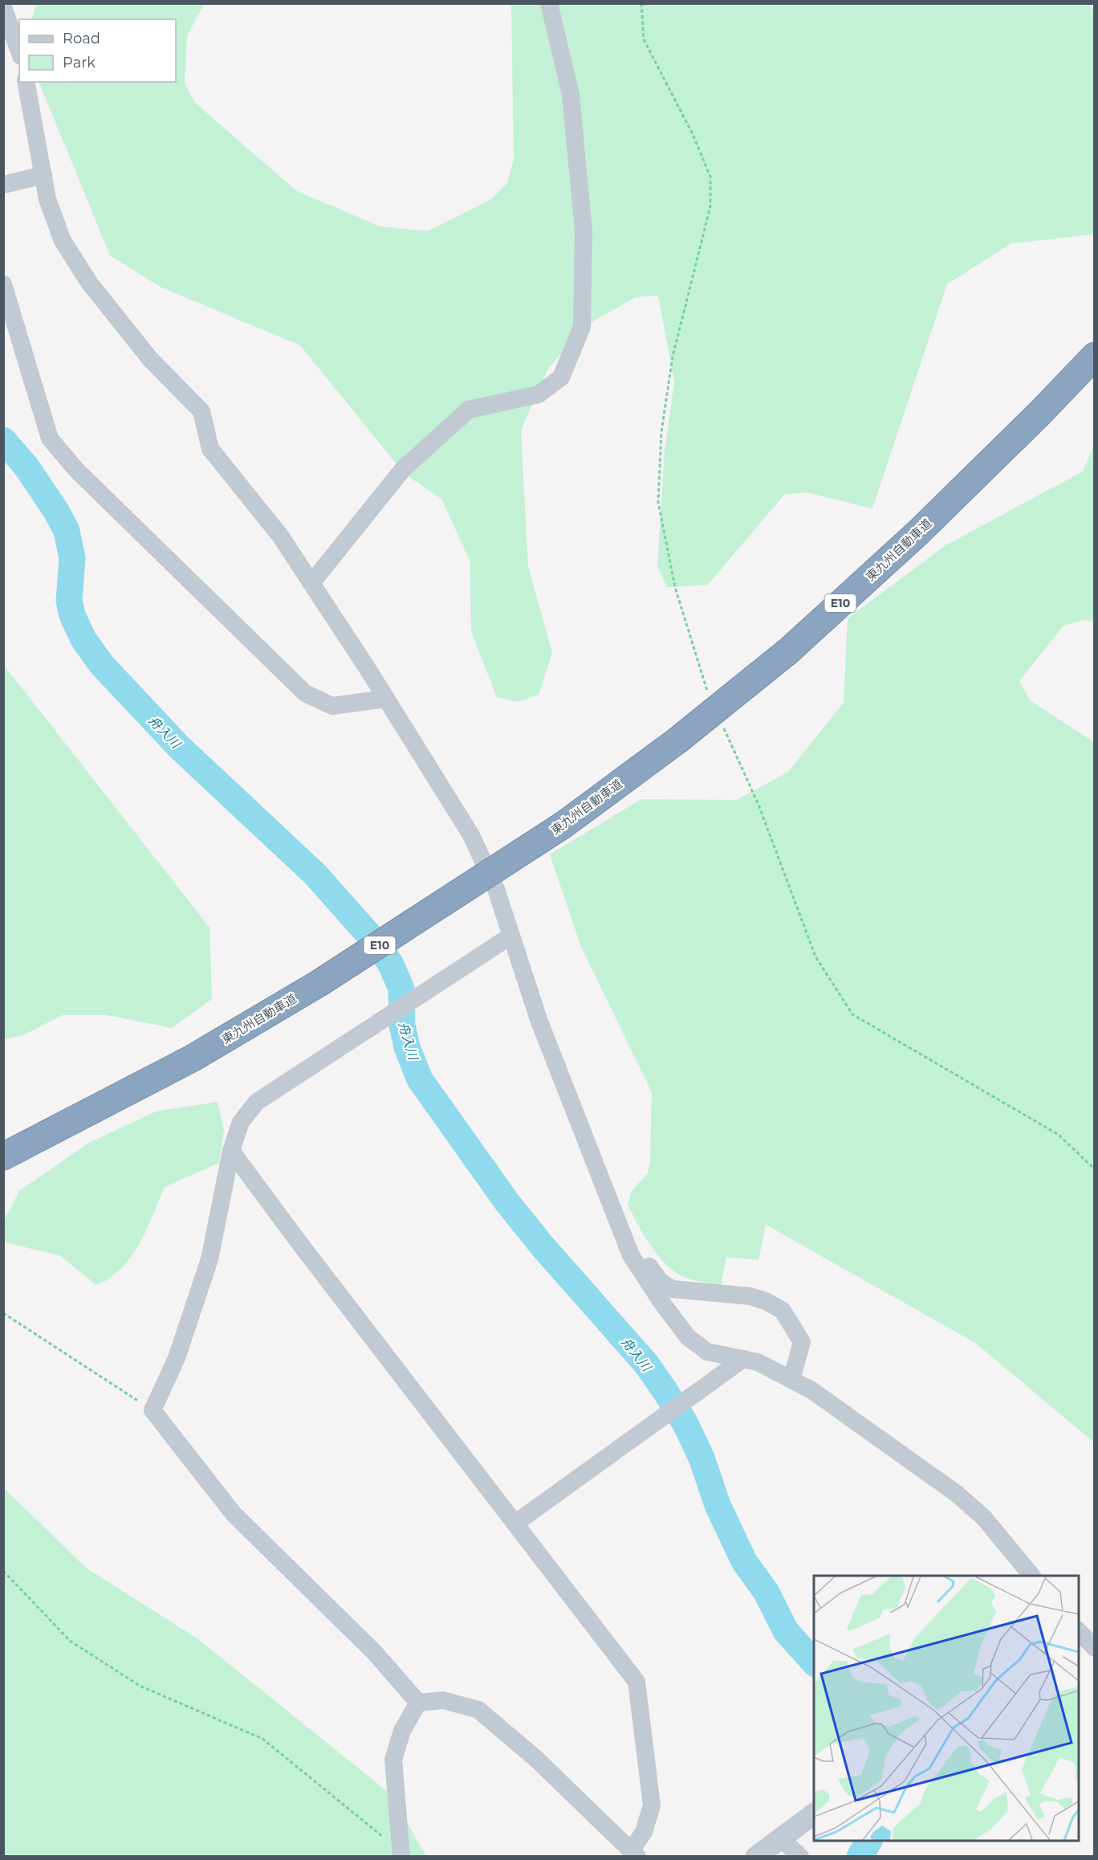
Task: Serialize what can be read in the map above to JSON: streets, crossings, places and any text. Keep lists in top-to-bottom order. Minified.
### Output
{"streets":{"highway":["東九州自動車道","E10"]},"water":["舟入川"],"legend":["Road","Park"]}
